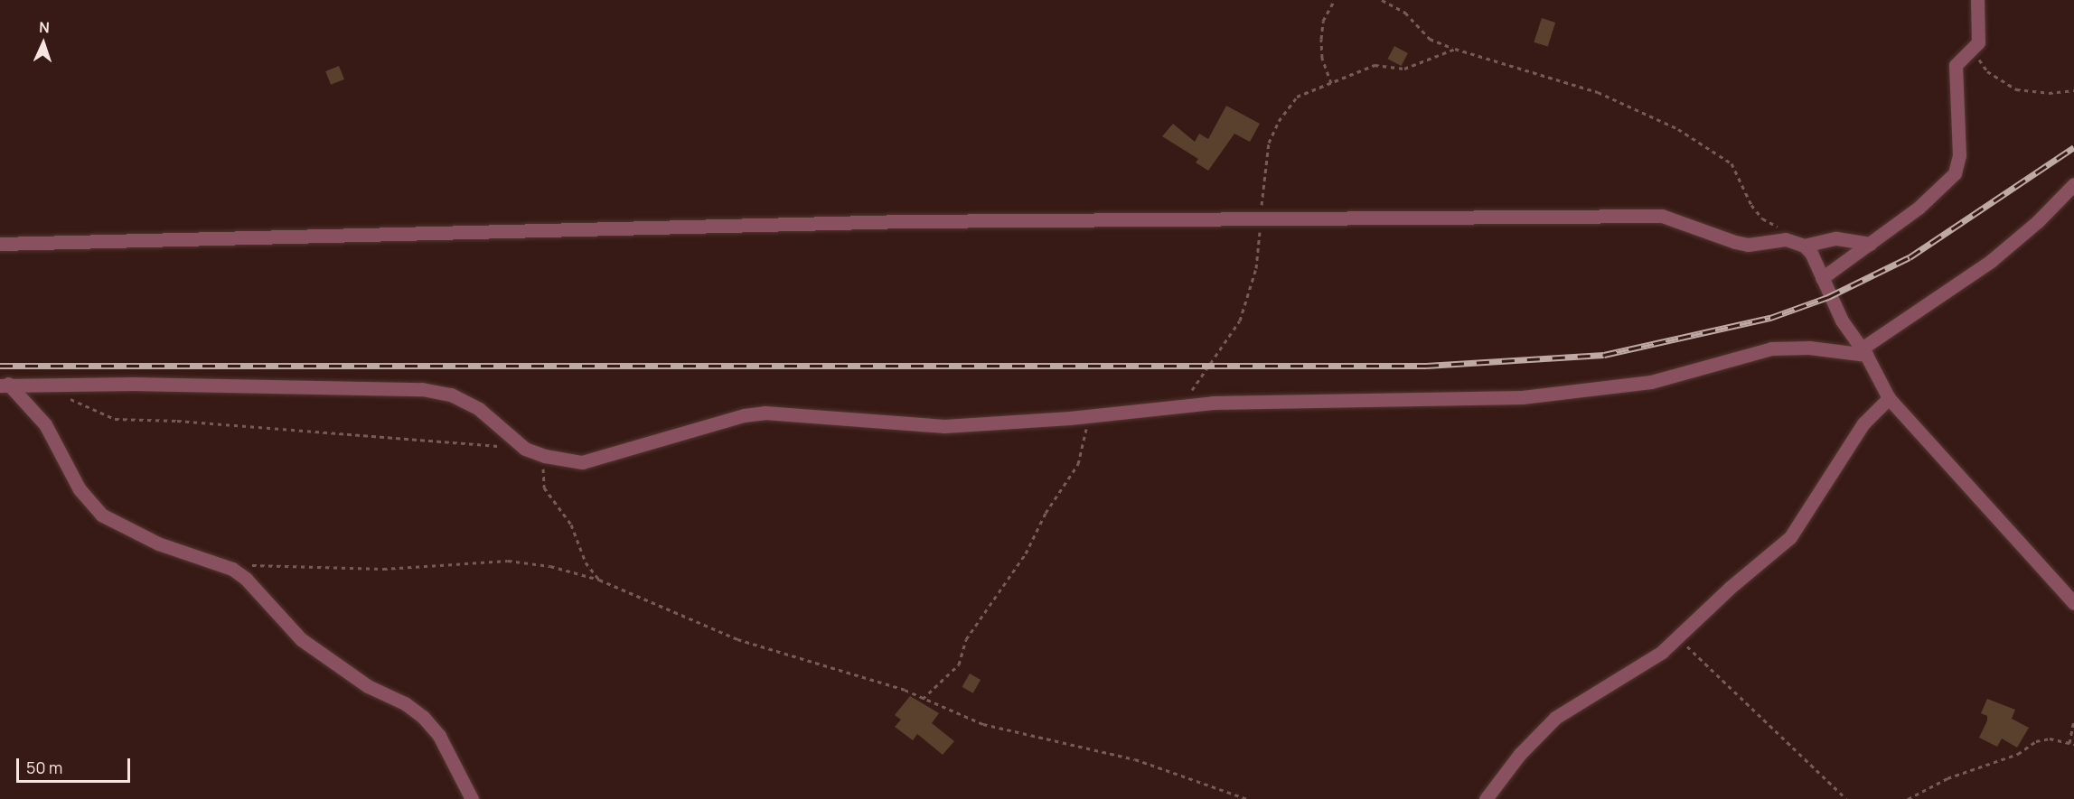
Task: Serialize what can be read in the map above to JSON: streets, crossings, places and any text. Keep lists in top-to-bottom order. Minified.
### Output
{"scale_bar":"50 m","north":"top"}
